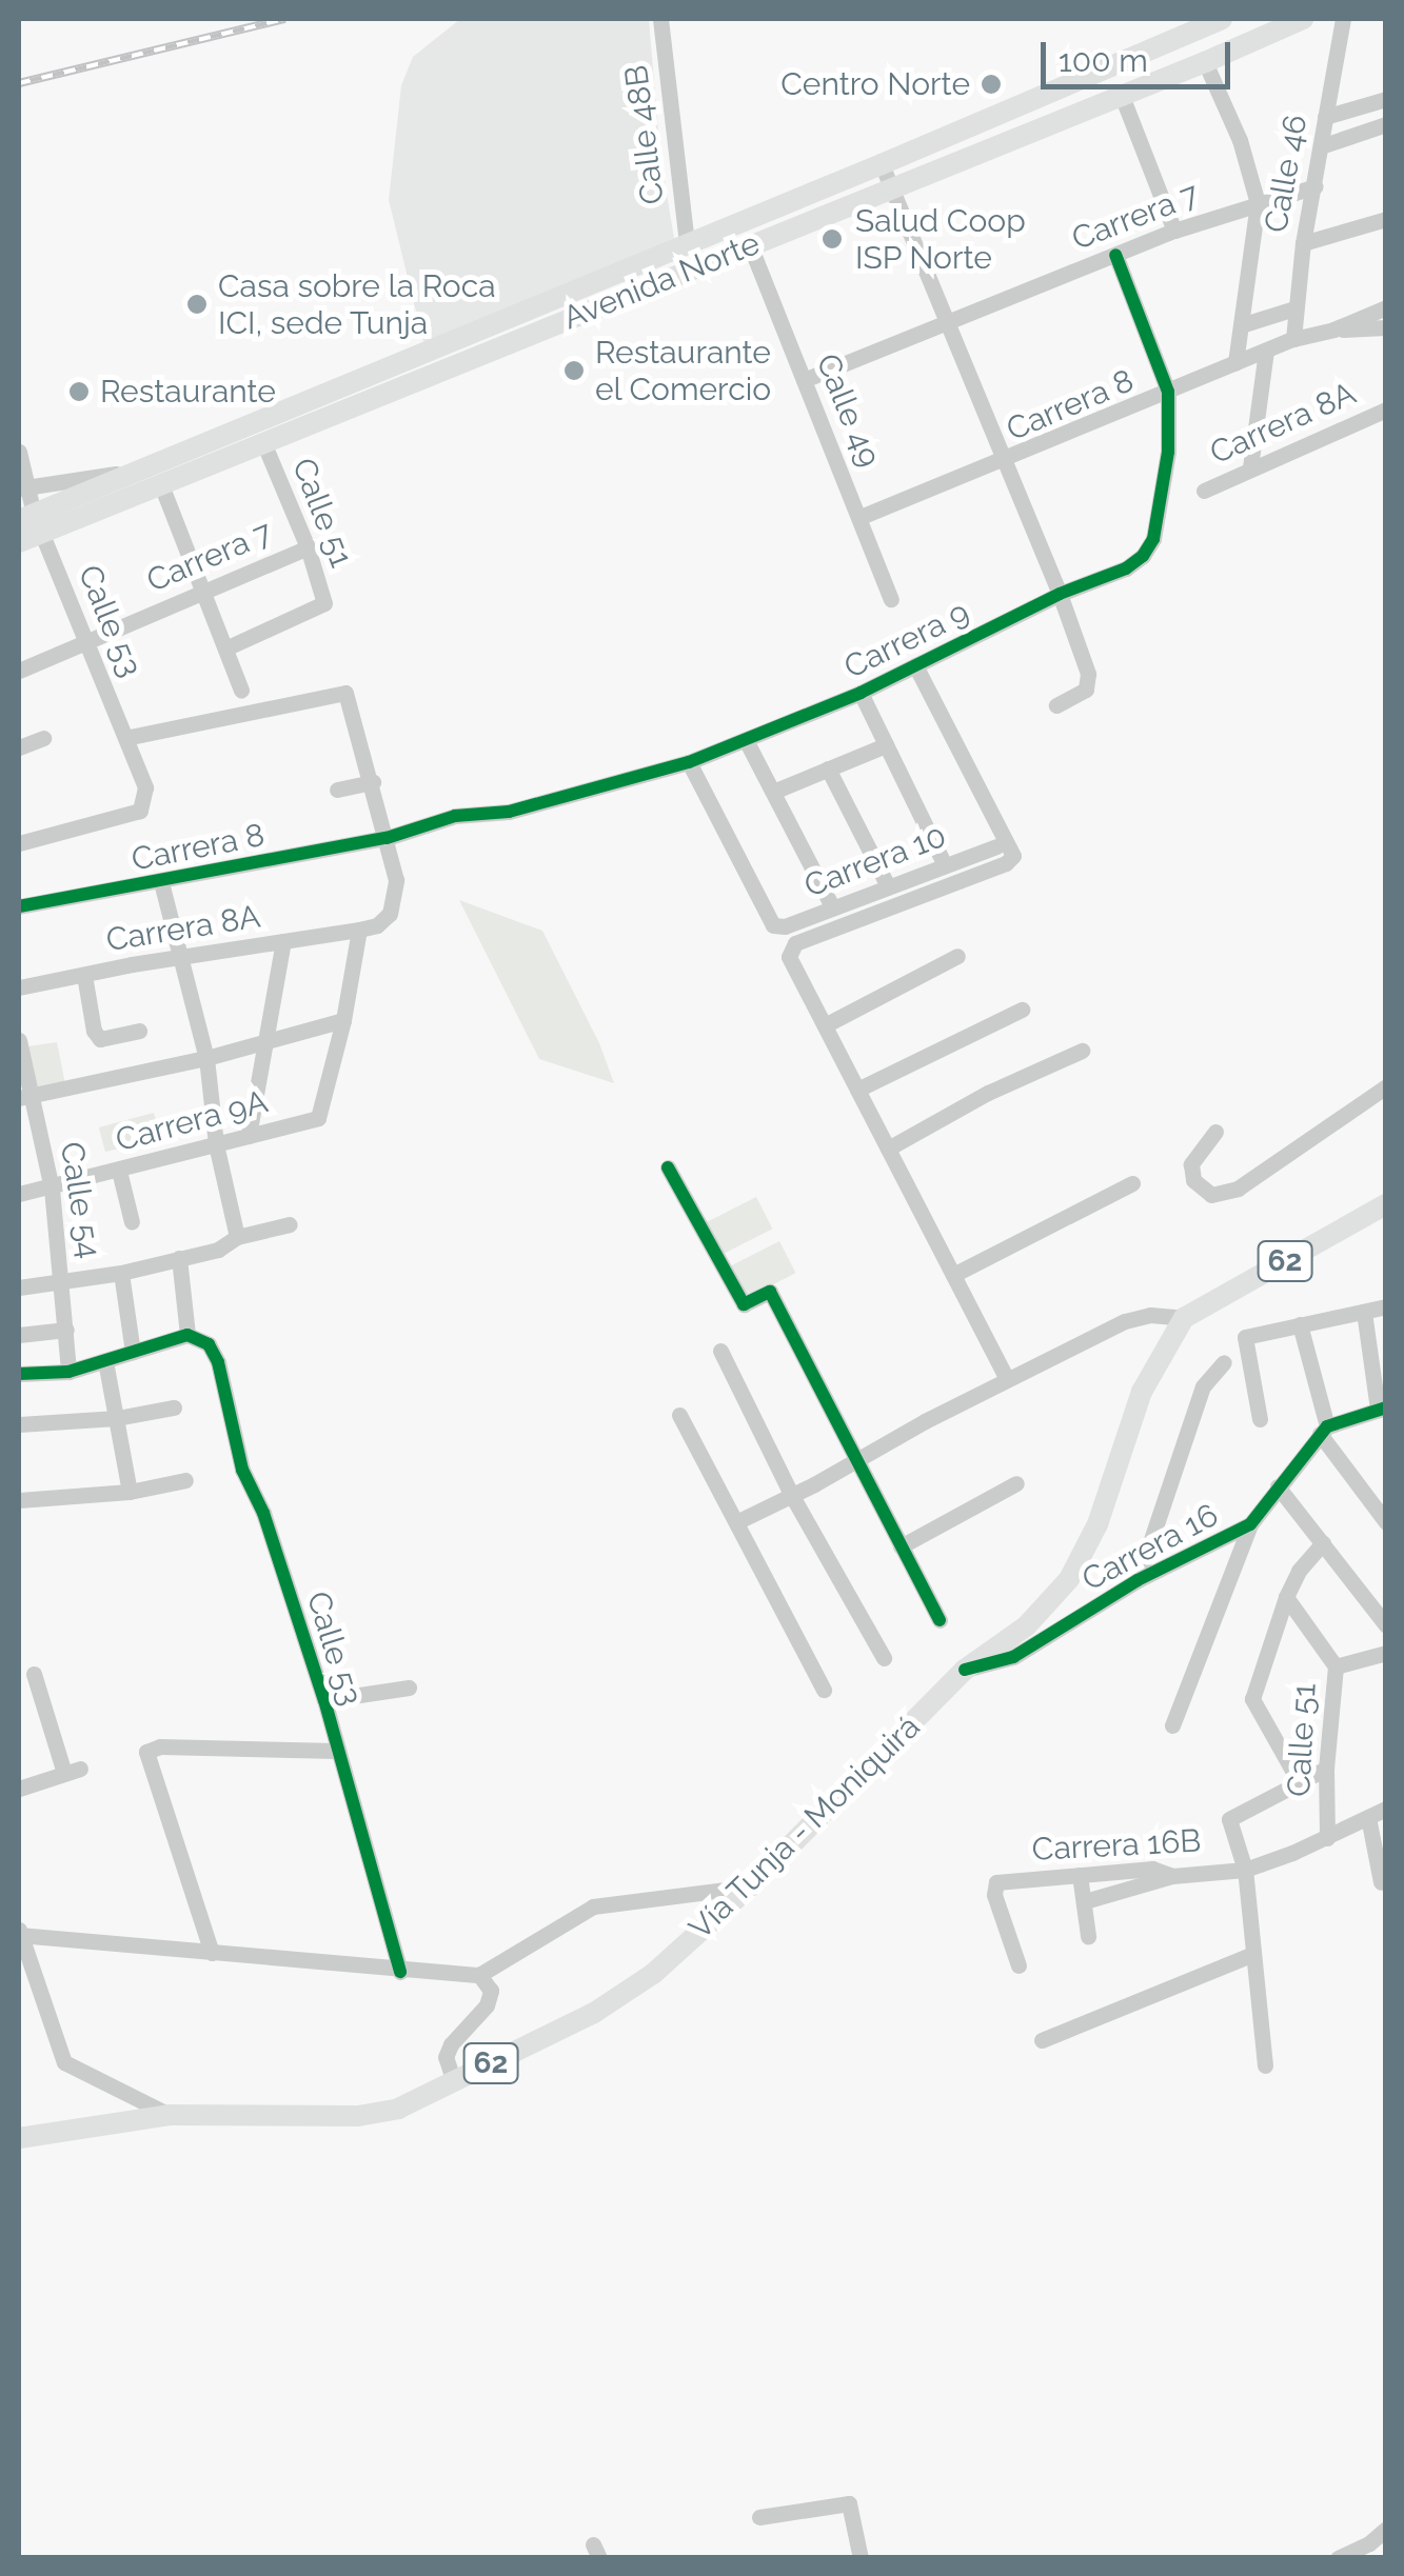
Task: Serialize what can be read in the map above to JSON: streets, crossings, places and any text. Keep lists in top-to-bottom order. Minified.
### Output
{"streets":{"main road":["Avenida Norte","62","Vía Tunja - Moniquirá"],"street":["Calle 48B","Calle 46","Carrera 7","Carrera 8","Calle 49","Carrera 8A","Calle 51","Calle 53","Carrera 9","Carrera 10","Carrera 9A","Calle 54","Carrera 16","Carrera 16B"]},"crossings":[["Calle 48B","Avenida Norte"],["Calle 46","Carrera 7"],["Calle 46","Avenida Norte"],["Calle 46","Carrera 8"],["Carrera 7","Calle 49"],["Carrera 7","Calle 51"],["Carrera 7","Calle 53"],["Avenida Norte","Calle 49"],["Avenida Norte","Calle 51"],["Avenida Norte","Calle 53"],["Carrera 8","Calle 49"],["Carrera 8","Carrera 9"],["Carrera 8","Carrera 10"],["Calle 51","Carrera 16B"],["Carrera 9","Carrera 10"],["Carrera 9A","Calle 54"],["62","Vía Tunja - Moniquirá"],["Carrera 16","Vía Tunja - Moniquirá"]],"places":["Centro Norte","Salud Coop ISP Norte","Casa sobre la Roca ICI, sede Tunja","Restaurante el Comercio","Restaurante"],"scale_bar":"100 m"}
